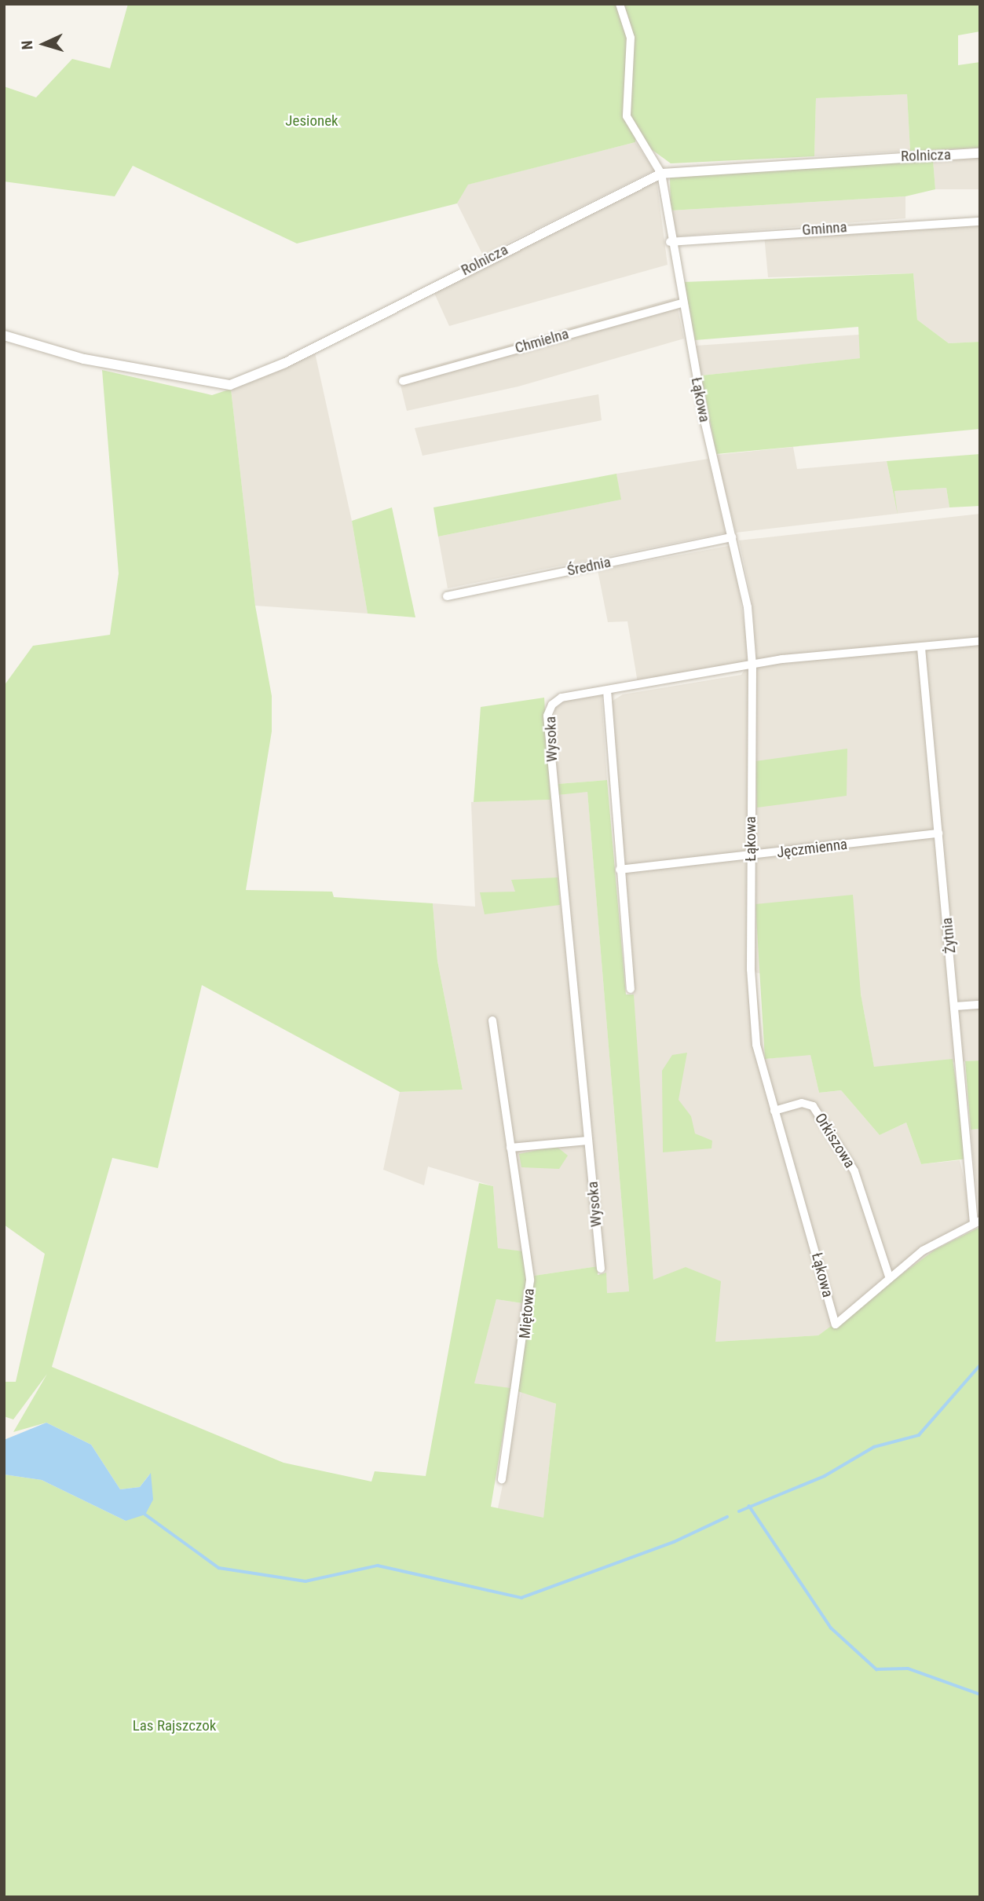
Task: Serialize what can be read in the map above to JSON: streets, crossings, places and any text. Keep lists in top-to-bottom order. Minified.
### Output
{"streets":{"street":["Rolnicza","Gminna","Chmielna","Łąkowa","Średnia","Wysoka","Jęczmienna","Żytnia","Orkiszowa","Miętowa"]},"crossings":[["Rolnicza","Łąkowa"],["Gminna","Łąkowa"],["Chmielna","Łąkowa"],["Łąkowa","Średnia"],["Łąkowa","Wysoka"],["Łąkowa","Jęczmienna"],["Łąkowa","Żytnia"],["Łąkowa","Orkiszowa"],["Wysoka","Żytnia"],["Jęczmienna","Żytnia"]],"parks":["Jesionek","Las Rajszczok"],"north":"left"}
